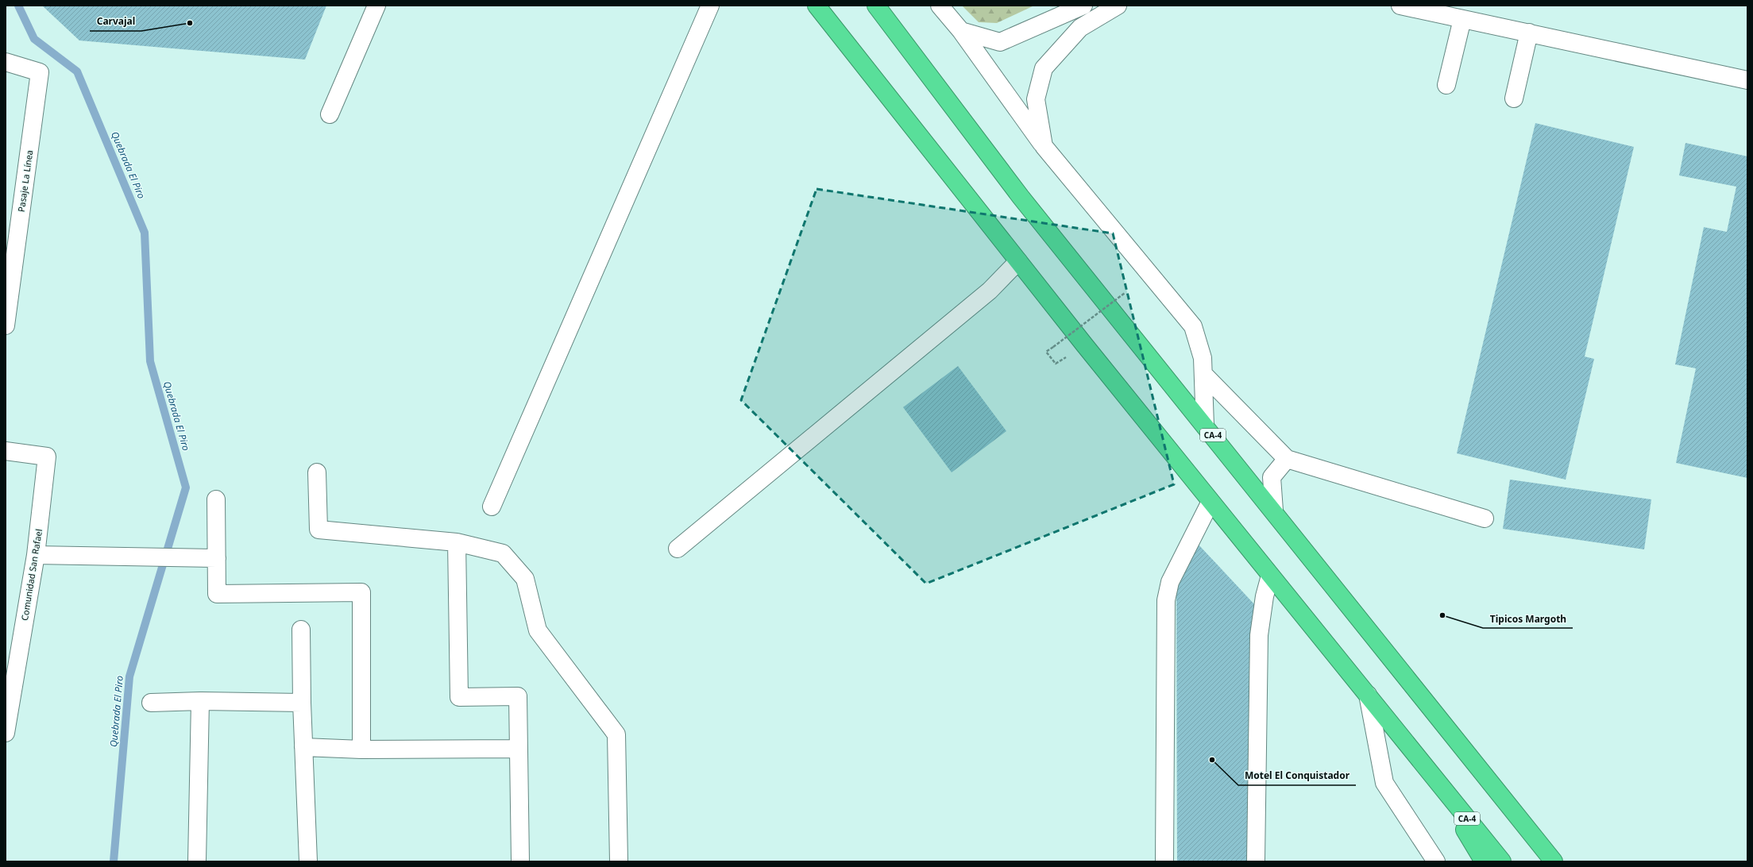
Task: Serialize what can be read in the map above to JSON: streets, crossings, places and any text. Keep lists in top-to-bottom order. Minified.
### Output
{"streets":{"highway":["CA-4"],"street":["Pasaje La Línea","Comunidad San Rafael"]},"water":["Quebrada El Piro"],"places":["Carvajal","Tipicos Margoth","Motel El Conquistador"]}
